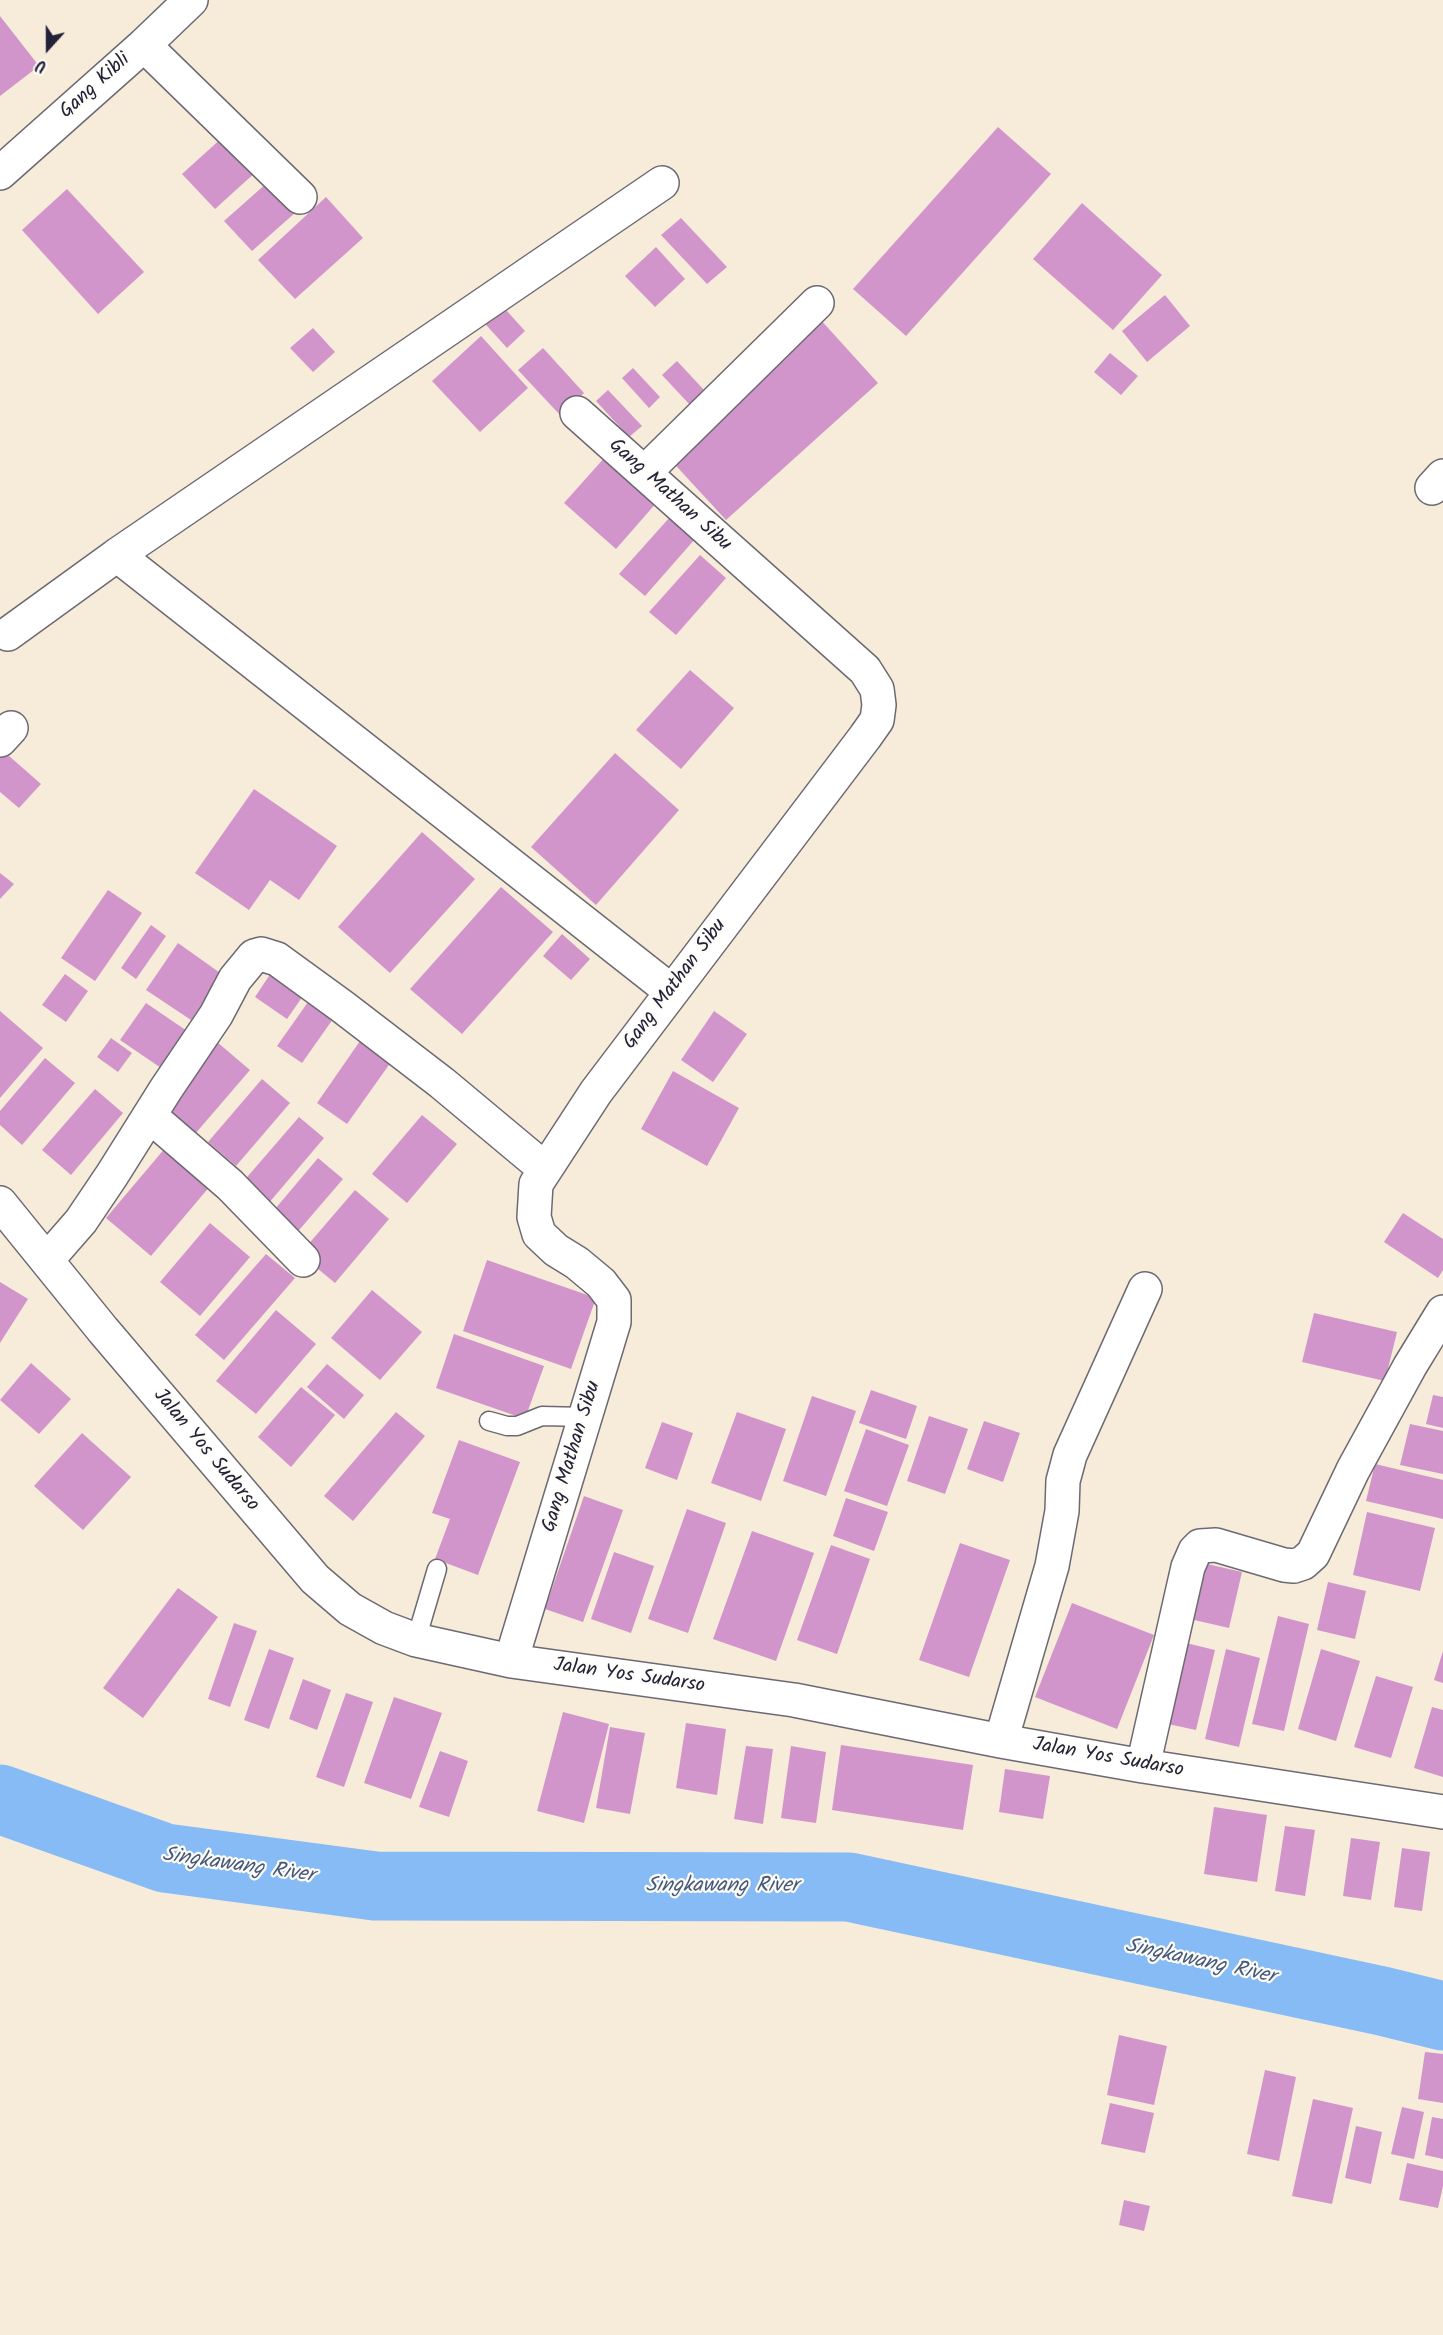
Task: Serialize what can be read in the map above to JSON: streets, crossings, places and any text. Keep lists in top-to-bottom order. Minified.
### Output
{"streets":{"street":["Gang Kibli","Gang Mathan Sibu","Jalan Yos Sudarso"]},"crossings":[["Gang Mathan Sibu","Jalan Yos Sudarso"]],"water":["Singkawang River"],"north":"bottom"}
